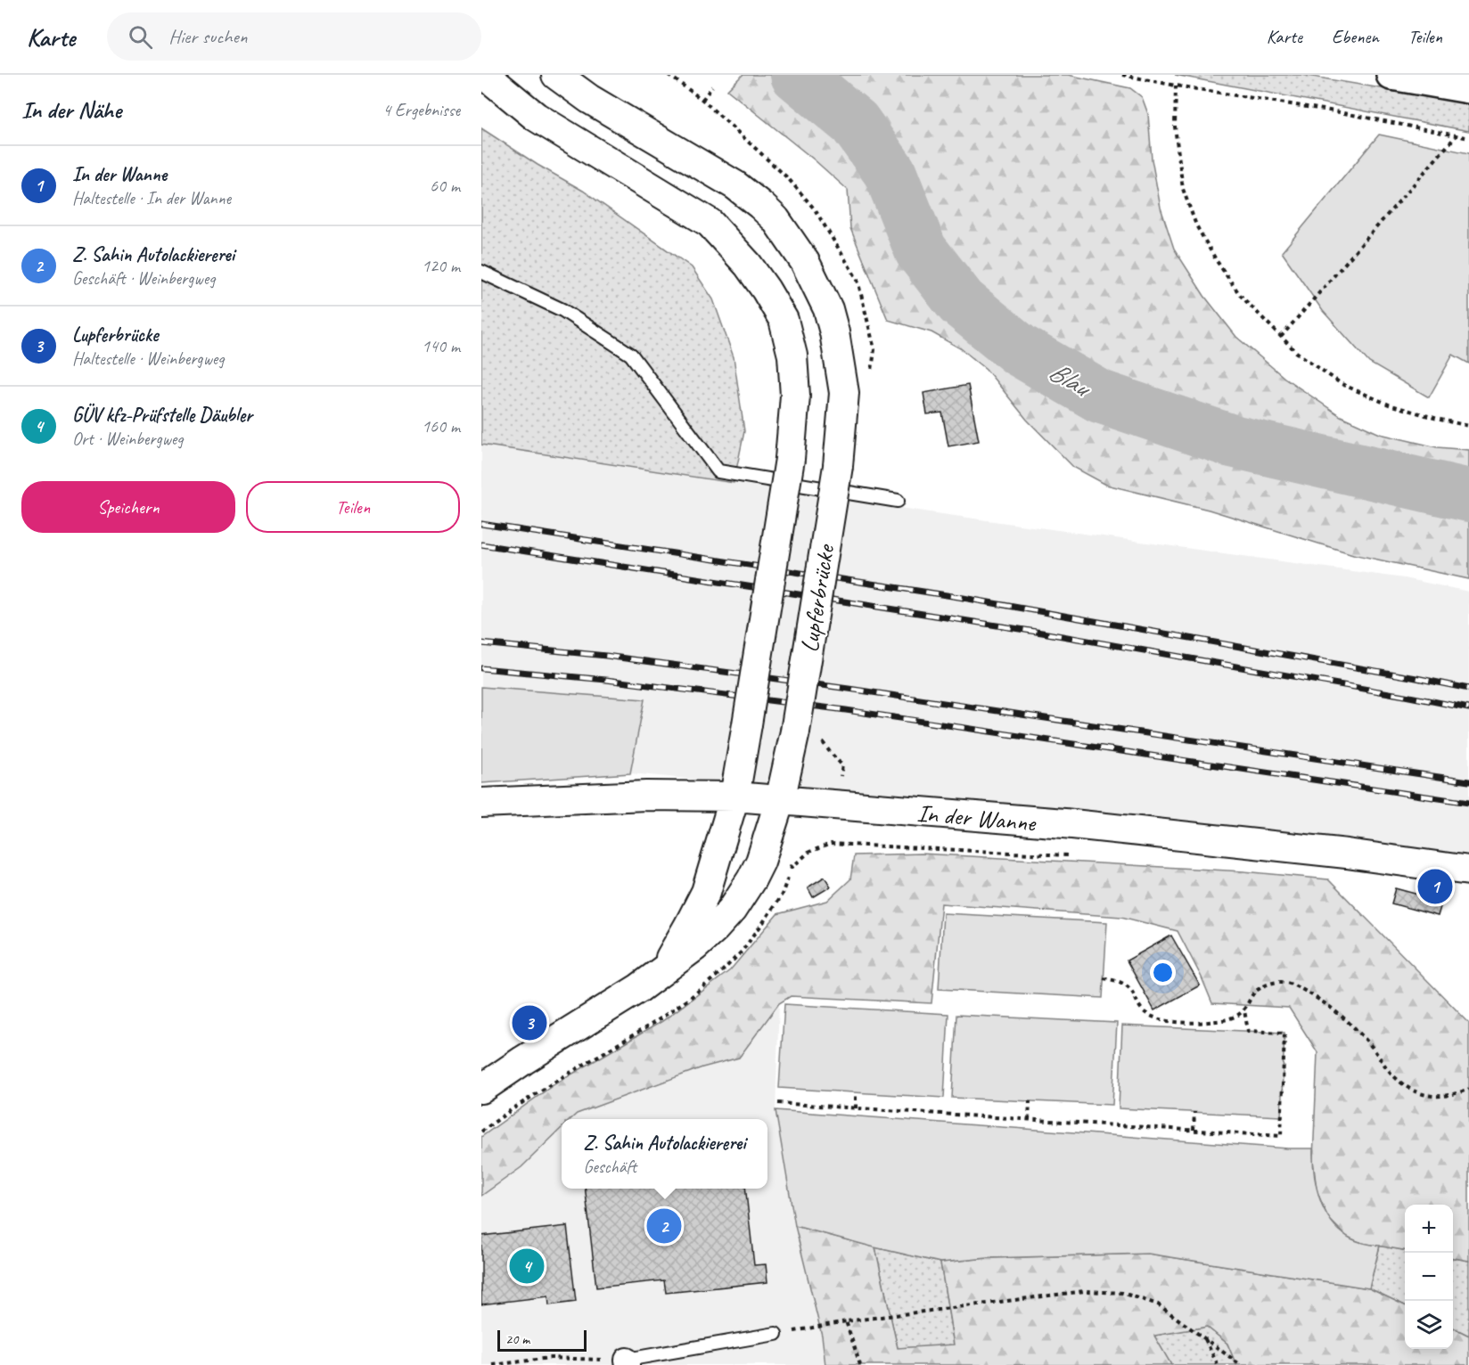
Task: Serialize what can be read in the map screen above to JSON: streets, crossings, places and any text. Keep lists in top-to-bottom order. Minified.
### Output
{"streets":{"street":["Lupferbrücke","In der Wanne"]},"crossings":[["Lupferbrücke","In der Wanne"]],"water":["Blau"],"scale_bar":"20 m","page":{"header":"Karte","search":"Hier suchen","nav":["Karte","Ebenen","Teilen"],"heading":["In der Nähe","4 Ergebnisse"],"list":[{"mark":"1","name":"In der Wanne","note":"Haltestelle · In der Wanne","value":"60 m"},{"mark":"2","name":"Z. Sahin Autolackiererei","note":"Geschäft · Weinbergweg","value":"120 m"},{"mark":"3","name":"Lupferbrücke","note":"Haltestelle · Weinbergweg","value":"140 m"},{"mark":"4","name":"GÜV kfz-Prüfstelle Däubler","note":"Ort · Weinbergweg","value":"160 m"}],"buttons":["Speichern","Teilen"],"pins":["1","3","2","4"],"popup":["Z. Sahin Autolackiererei","Geschäft"],"map_buttons":["+","−"],"scale":"20 m"}}
